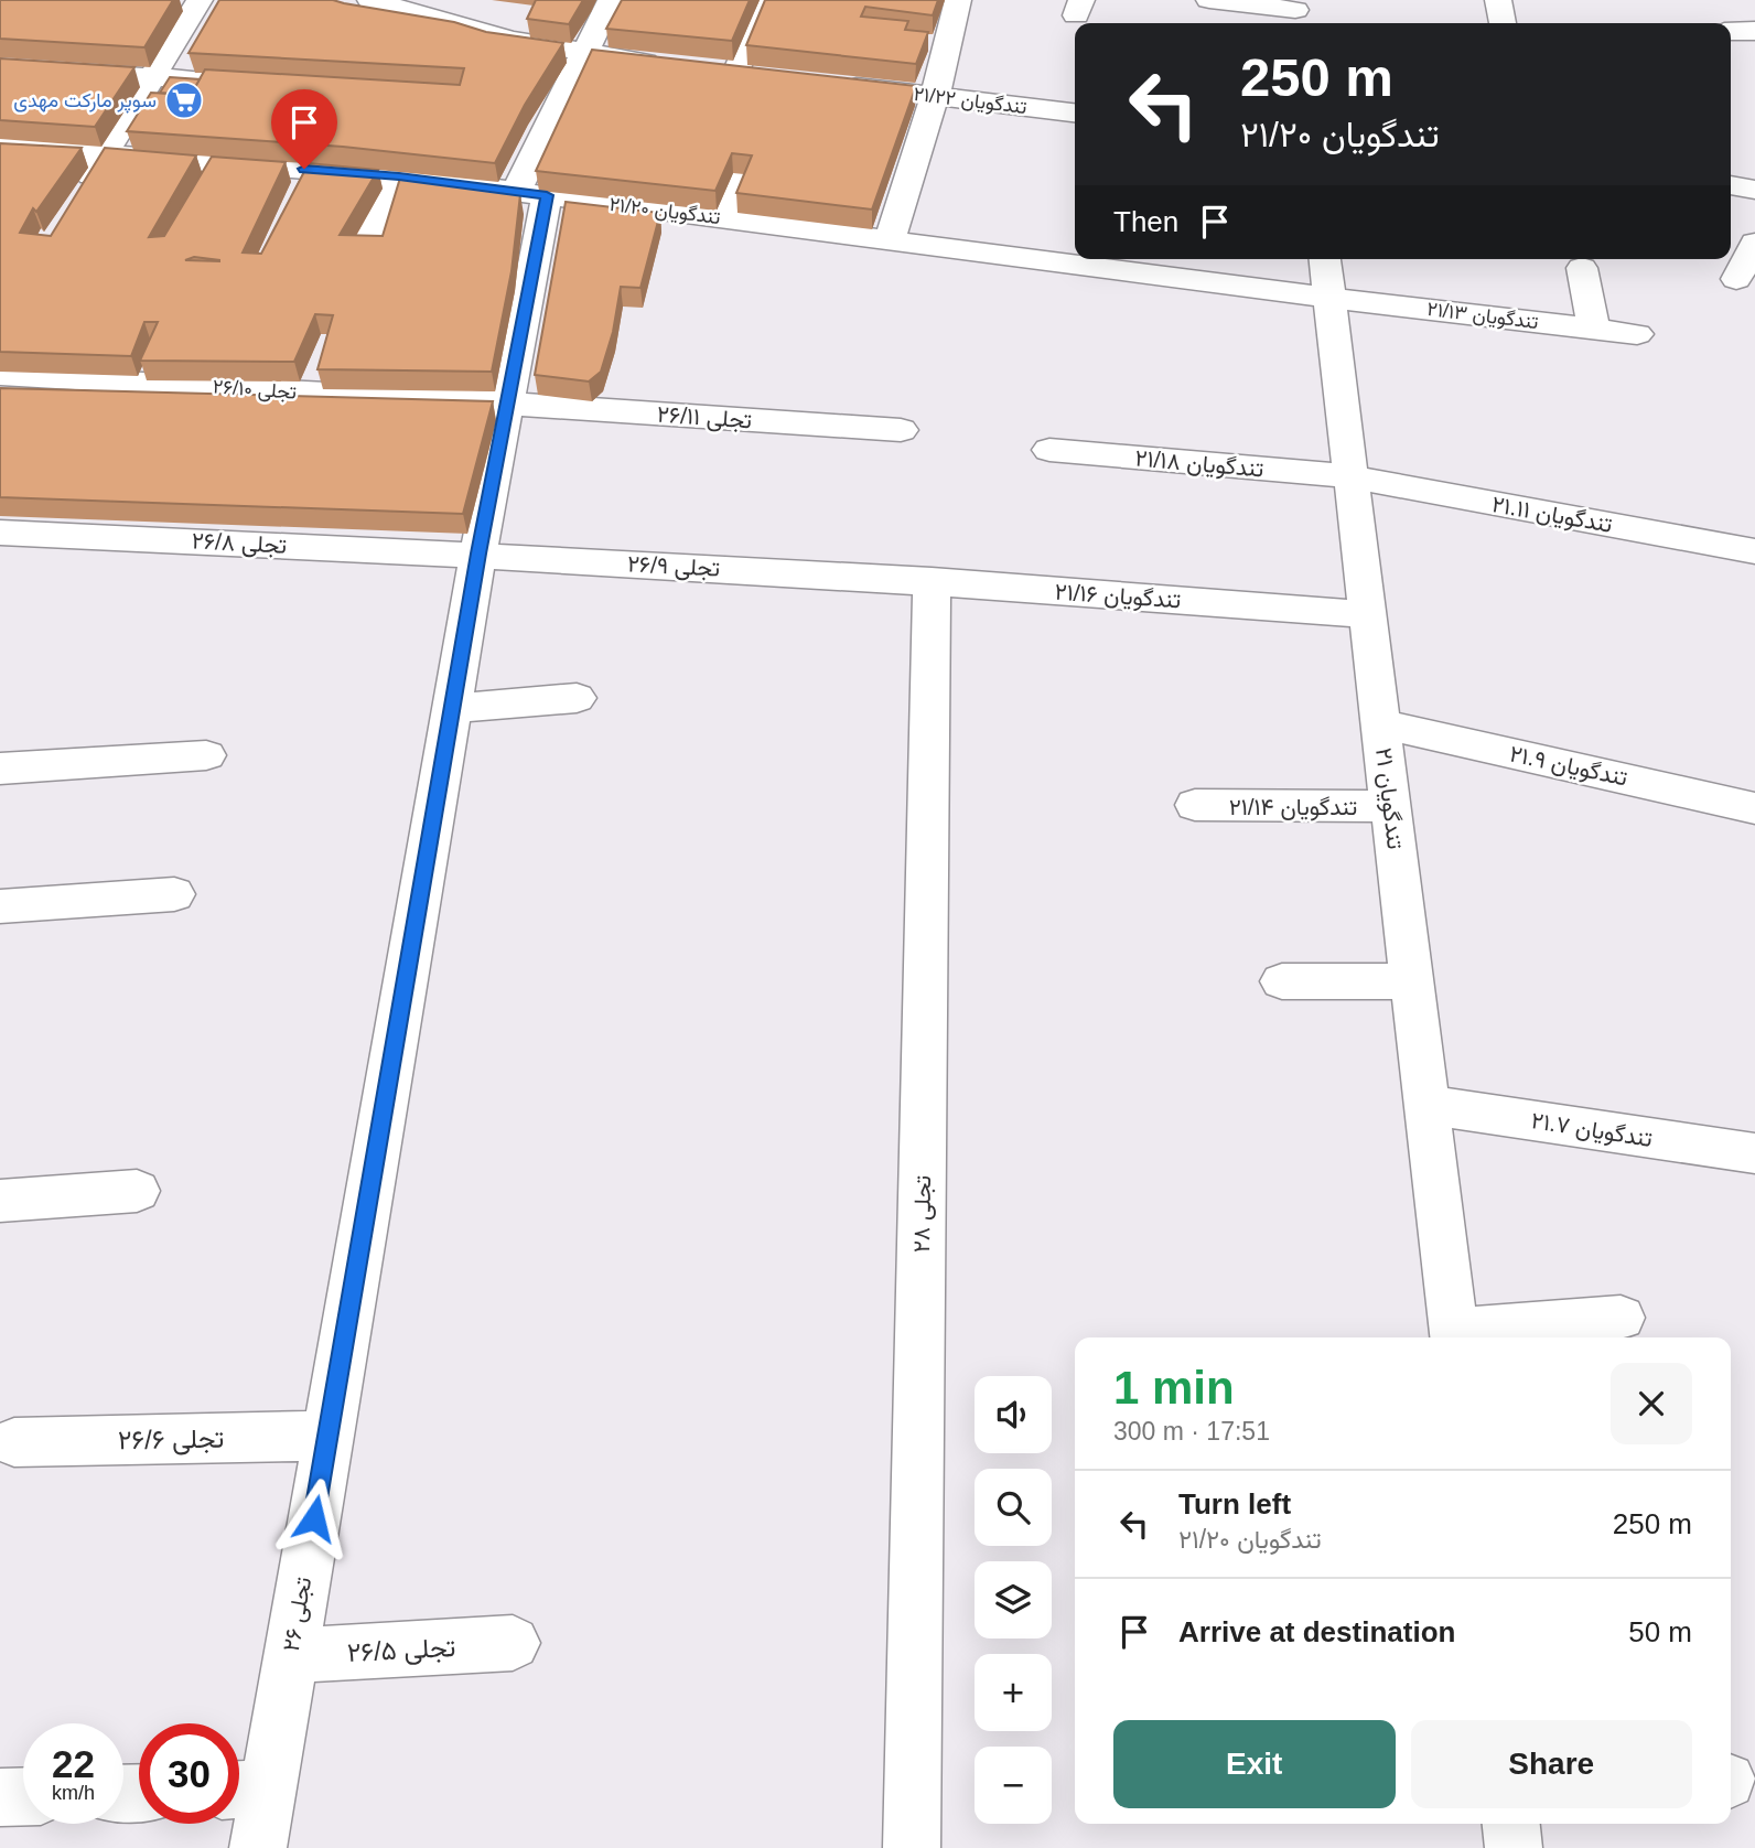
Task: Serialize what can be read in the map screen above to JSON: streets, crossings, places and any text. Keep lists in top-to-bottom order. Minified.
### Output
{"streets":{"street":["۲۱/۲۲ تندگویان","۲۱/۲۰ تندگویان","۲۱/۱۳ تندگویان","۲۶/۱۰ تجلی","۲۶/۱۱ تجلی","۲۱/۱۸ تندگویان","۲۱.۱۱ تندگویان","۲۶/۸ تجلی","۲۶/۹ تجلی","۲۱/۱۶ تندگویان","۲۱.۹ تندگویان","۲۱ تندگویان","۲۱/۱۴ تندگویان","۲۱.۷ تندگویان","۲۸ تجلی","۲۶/۶ تجلی","۲۶ تجلی","۲۶/۵ تجلی"]},"crossings":[["۲۱/۲۰ تندگویان","۲۱/۱۳ تندگویان"],["۲۱/۲۰ تندگویان","۲۱ تندگویان"],["۲۱/۲۰ تندگویان","۲۶ تجلی"],["۲۱/۱۳ تندگویان","۲۱ تندگویان"],["۲۶/۱۰ تجلی","۲۶/۱۱ تجلی"],["۲۶/۱۰ تجلی","۲۶ تجلی"],["۲۶/۱۱ تجلی","۲۶ تجلی"],["۲۱/۱۸ تندگویان","۲۱.۱۱ تندگویان"],["۲۱/۱۸ تندگویان","۲۱ تندگویان"],["۲۱.۱۱ تندگویان","۲۱ تندگویان"],["۲۶/۸ تجلی","۲۶/۹ تجلی"],["۲۶/۸ تجلی","۲۶ تجلی"],["۲۶/۹ تجلی","۲۱/۱۶ تندگویان"],["۲۶/۹ تجلی","۲۶ تجلی"],["۲۱/۱۶ تندگویان","۲۱ تندگویان"],["۲۱/۱۶ تندگویان","۲۸ تجلی"],["۲۱.۹ تندگویان","۲۱ تندگویان"],["۲۱ تندگویان","۲۱/۱۴ تندگویان"],["۲۱ تندگویان","۲۱.۷ تندگویان"],["۲۶/۶ تجلی","۲۶ تجلی"],["۲۶ تجلی","۲۶/۵ تجلی"]],"places":{"supermarket":["سوپر مارکت مهدی"]},"page":{"turn":["250 m","۲۱/۲۰ تندگویان"],"then":"Then","heading":["1 min","300 m · 17:51"],"map_buttons":["+","−"],"list":[{"name":"Turn left","note":"۲۱/۲۰ تندگویان","value":"250 m"},{"name":"Arrive at destination","value":"50 m"}],"buttons":["Exit","Share"],"speed":"22 km/h","limit":"30"}}
